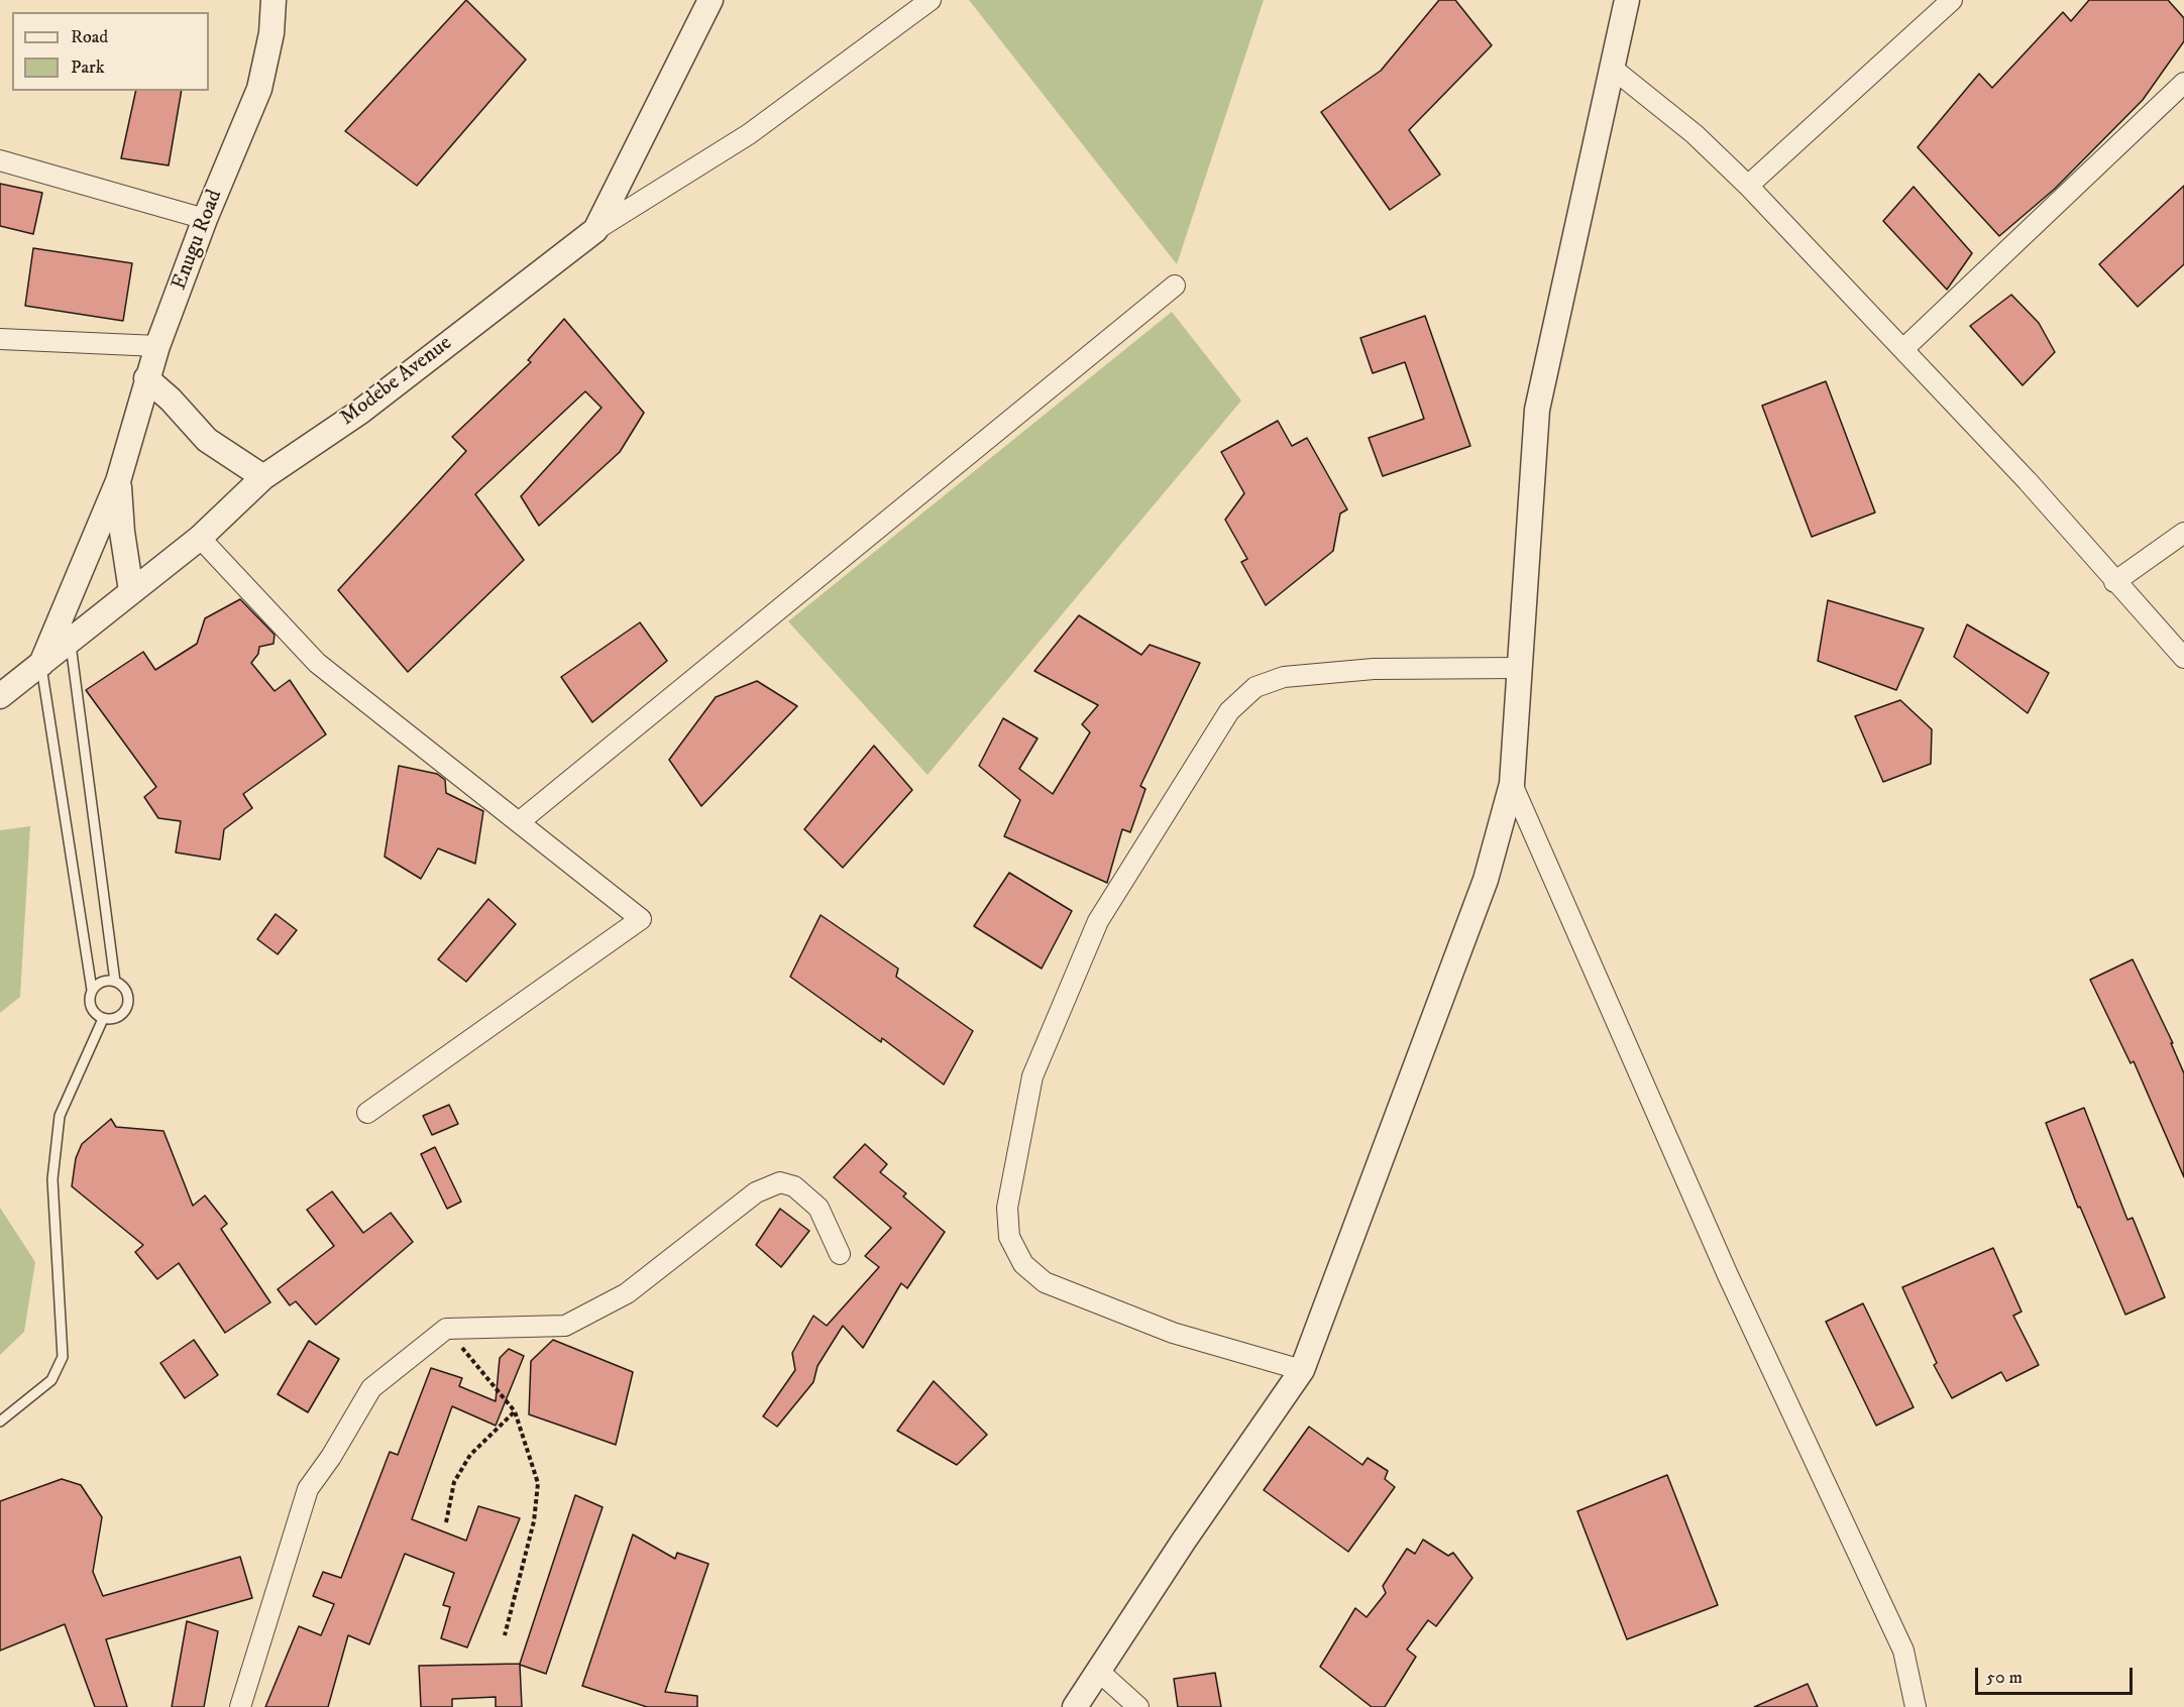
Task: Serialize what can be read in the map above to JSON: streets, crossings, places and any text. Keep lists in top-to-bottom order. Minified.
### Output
{"streets":{"street":["Enugu Road","Modebe Avenue"]},"legend":["Road","Park"],"scale_bar":"50 m"}
